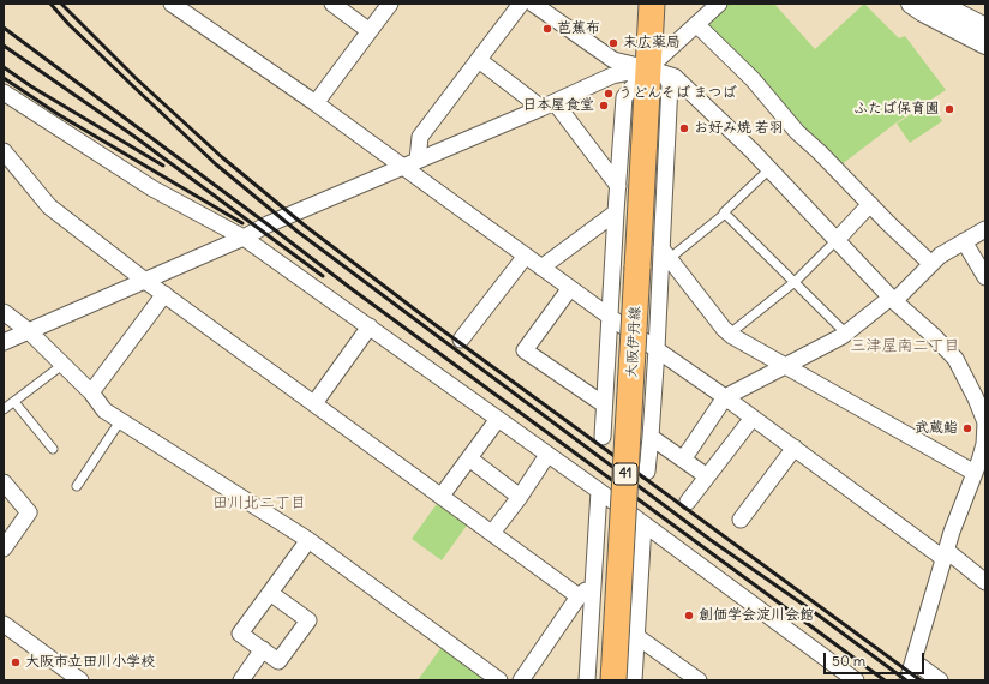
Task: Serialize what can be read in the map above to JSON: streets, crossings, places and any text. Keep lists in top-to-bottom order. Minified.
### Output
{"streets":{"main road":["大阪伊丹線","41"]},"districts":["三津屋南二丁目","田川北二丁目"],"places":["芭蕉布","末広薬局","うどんそば まつば","日本屋食堂","ふたば保育園","お好み焼 若羽","武蔵鮨","創価学会淀川会館","大阪市立田川小学校"],"scale_bar":"50 m"}
